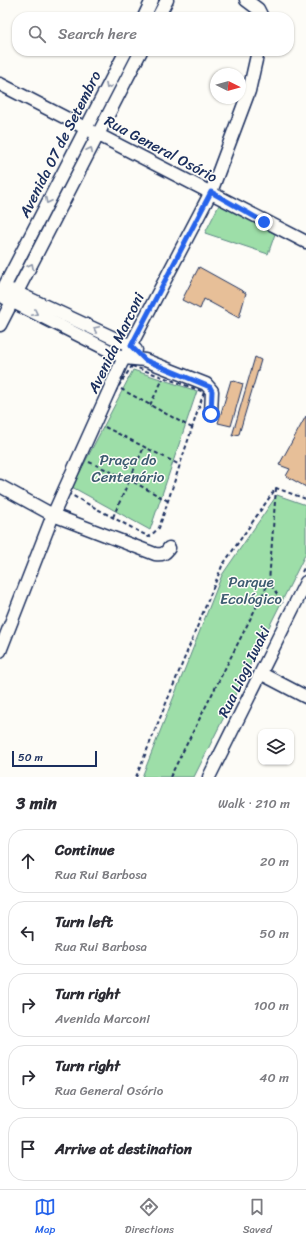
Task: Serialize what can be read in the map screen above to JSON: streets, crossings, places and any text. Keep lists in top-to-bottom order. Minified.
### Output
{"streets":{"street":["Avenida 07 de Setembro","Rua General Osório","Avenida Marconi","Rua Liogi Iwaki"]},"crossings":[["Avenida 07 de Setembro","Rua General Osório"],["Rua General Osório","Avenida Marconi"]],"parks":["Praça do Centenário","Parque Ecológico"],"scale_bar":"50 m","north":"right","page":{"search":"Search here","scale":"50 m","heading":["3 min","Walk · 210 m"],"list":[["Continue","Rua Rui Barbosa","20 m"],["Turn left","Rua Rui Barbosa","50 m"],["Turn right","Avenida Marconi","100 m"],["Turn right","Rua General Osório","40 m"],"Arrive at destination"],"nav":["Map","Directions","Saved"]}}
